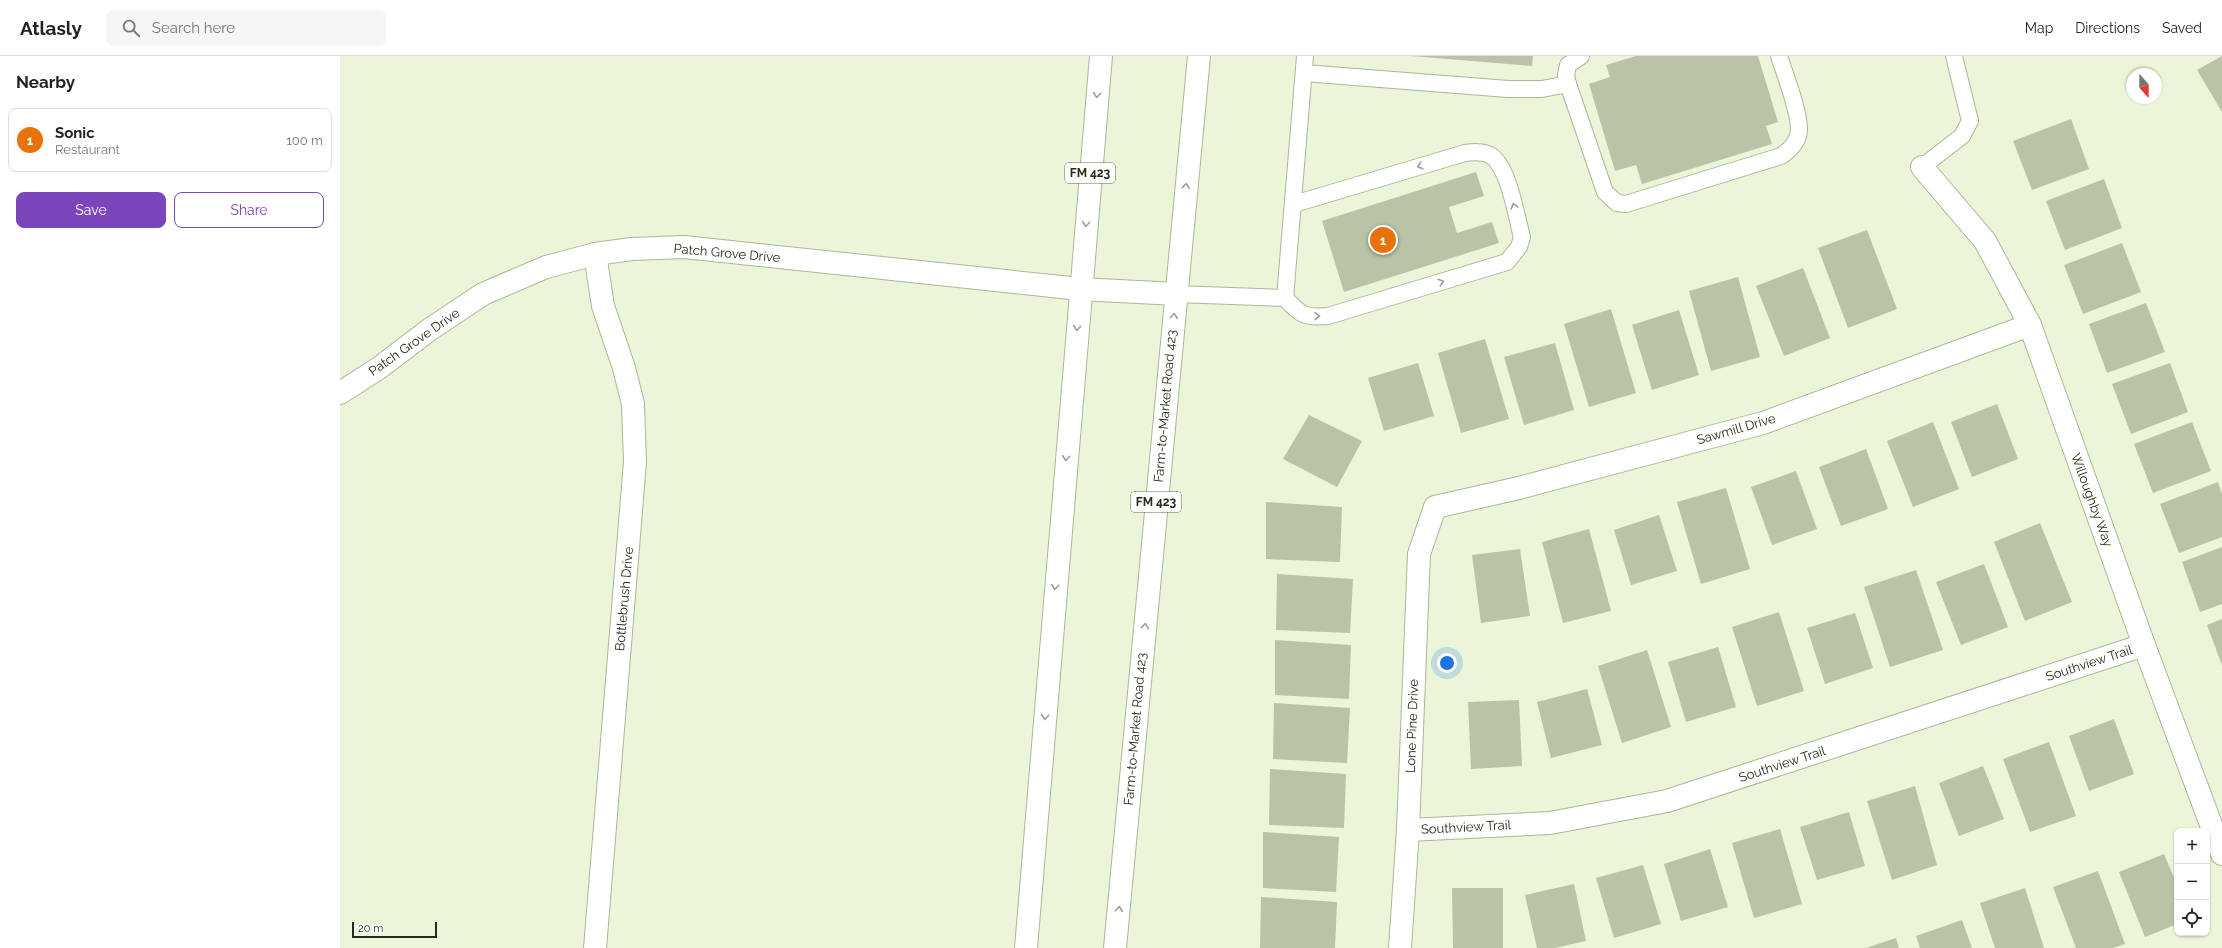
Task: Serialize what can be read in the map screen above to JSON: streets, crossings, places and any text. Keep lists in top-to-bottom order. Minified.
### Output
{"streets":{"street":["FM 423","Patch Grove Drive","Farm-to-Market Road 423","Sawmill Drive","Willoughby Way","Bottlebrush Drive","Southview Trail","Lone Pine Drive"]},"crossings":[["FM 423","Patch Grove Drive"],["Patch Grove Drive","Farm-to-Market Road 423"],["Patch Grove Drive","Bottlebrush Drive"],["Sawmill Drive","Willoughby Way"],["Sawmill Drive","Lone Pine Drive"],["Willoughby Way","Southview Trail"],["Southview Trail","Lone Pine Drive"]],"scale_bar":"20 m","north":"bottom","page":{"header":"Atlasly","search":"Search here","nav":["Map","Directions","Saved"],"heading":"Nearby","list":[{"mark":"1","name":"Sonic","note":"Restaurant","value":"100 m"}],"buttons":["Save","Share"],"pins":"1","map_buttons":["+","−"],"scale":"20 m"}}
